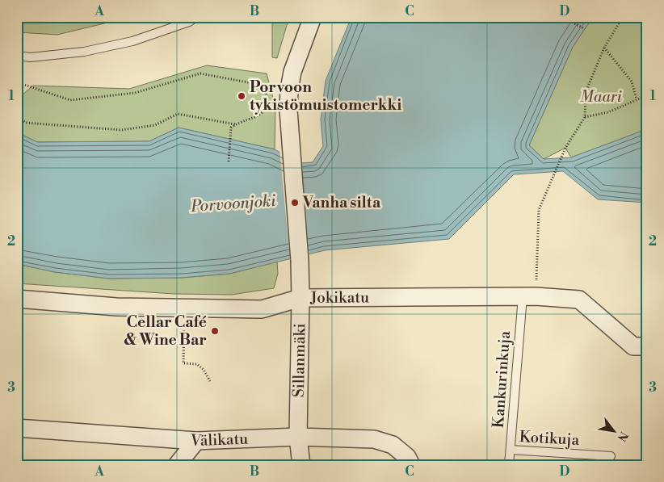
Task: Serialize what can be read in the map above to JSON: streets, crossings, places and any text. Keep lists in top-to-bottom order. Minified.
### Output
{"streets":{"street":["Jokikatu","Sillanmäki","Välikatu"],"lane":["Kankurinkuja","Kotikuja"]},"crossings":[["Jokikatu","Sillanmäki"],["Jokikatu","Kankurinkuja"],["Sillanmäki","Välikatu"],["Kankurinkuja","Kotikuja"]],"water":["Porvoonjoki"],"parks":["Maari"],"places":["Porvoon tykistömuistomerkki","Vanha silta","Cellar Café & Wine Bar"],"north":"bottom right","grid":{"columns":["A","B","C","D"],"rows":["1","2","3"]}}
